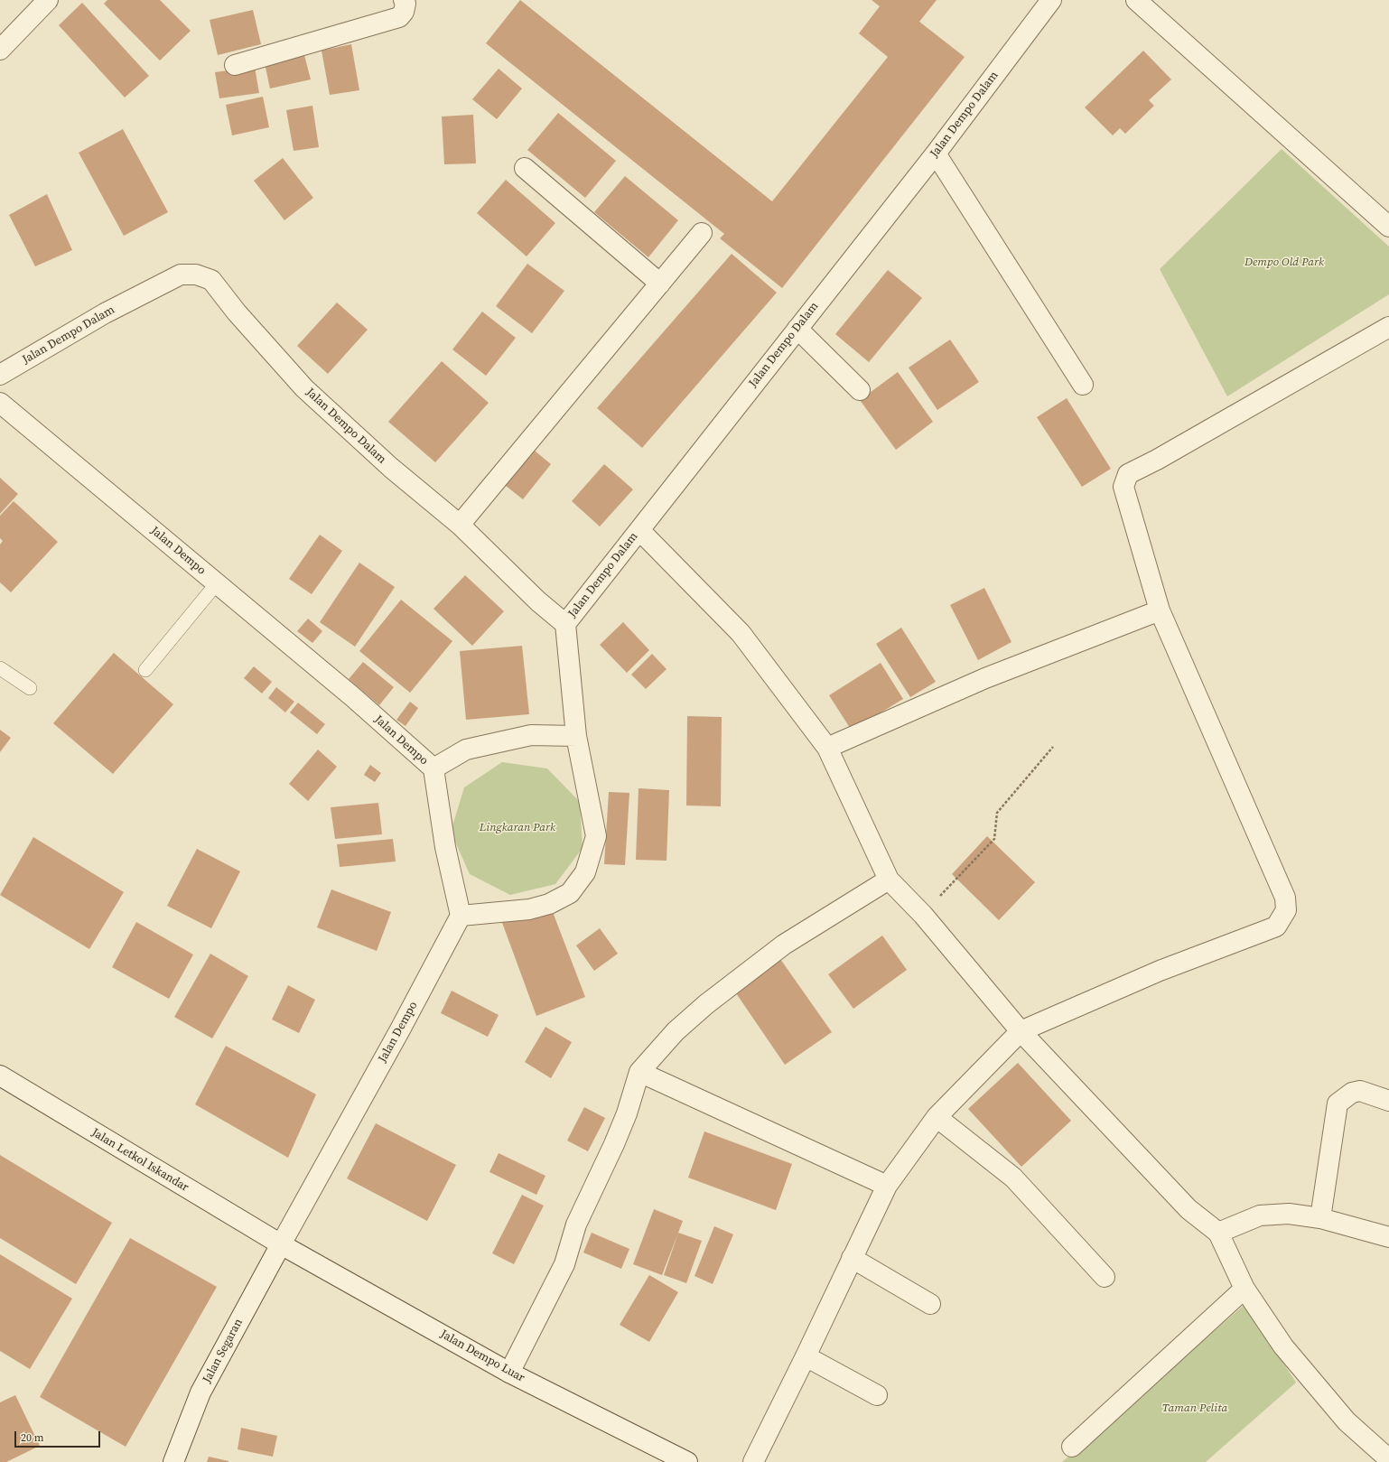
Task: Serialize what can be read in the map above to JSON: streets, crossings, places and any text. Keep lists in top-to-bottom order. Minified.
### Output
{"streets":{"street":["Jalan Dempo Dalam","Jalan Dempo","Jalan Letkol Iskandar","Jalan Segaran","Jalan Dempo Luar"]},"crossings":[["Jalan Dempo","Jalan Letkol Iskandar"],["Jalan Dempo","Jalan Segaran"],["Jalan Dempo","Jalan Dempo Luar"],["Jalan Letkol Iskandar","Jalan Segaran"],["Jalan Letkol Iskandar","Jalan Dempo Luar"],["Jalan Segaran","Jalan Dempo Luar"]],"parks":["Dempo Old Park","Lingkaran Park","Taman Pelita"],"scale_bar":"20 m"}
